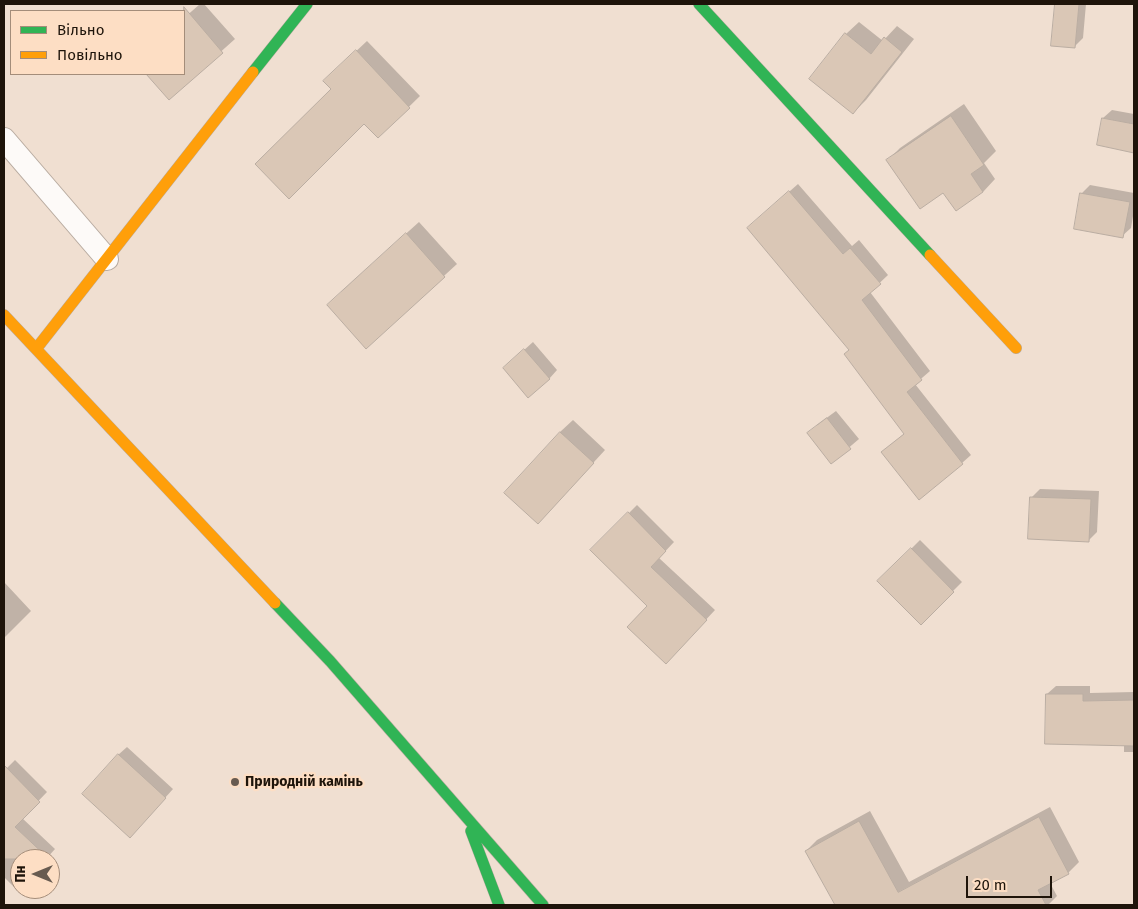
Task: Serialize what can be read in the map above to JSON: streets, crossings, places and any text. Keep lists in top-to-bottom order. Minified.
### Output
{"places":["Природній камінь"],"legend":["Вільно","Повільно"],"scale_bar":"20 m","north":"left"}
